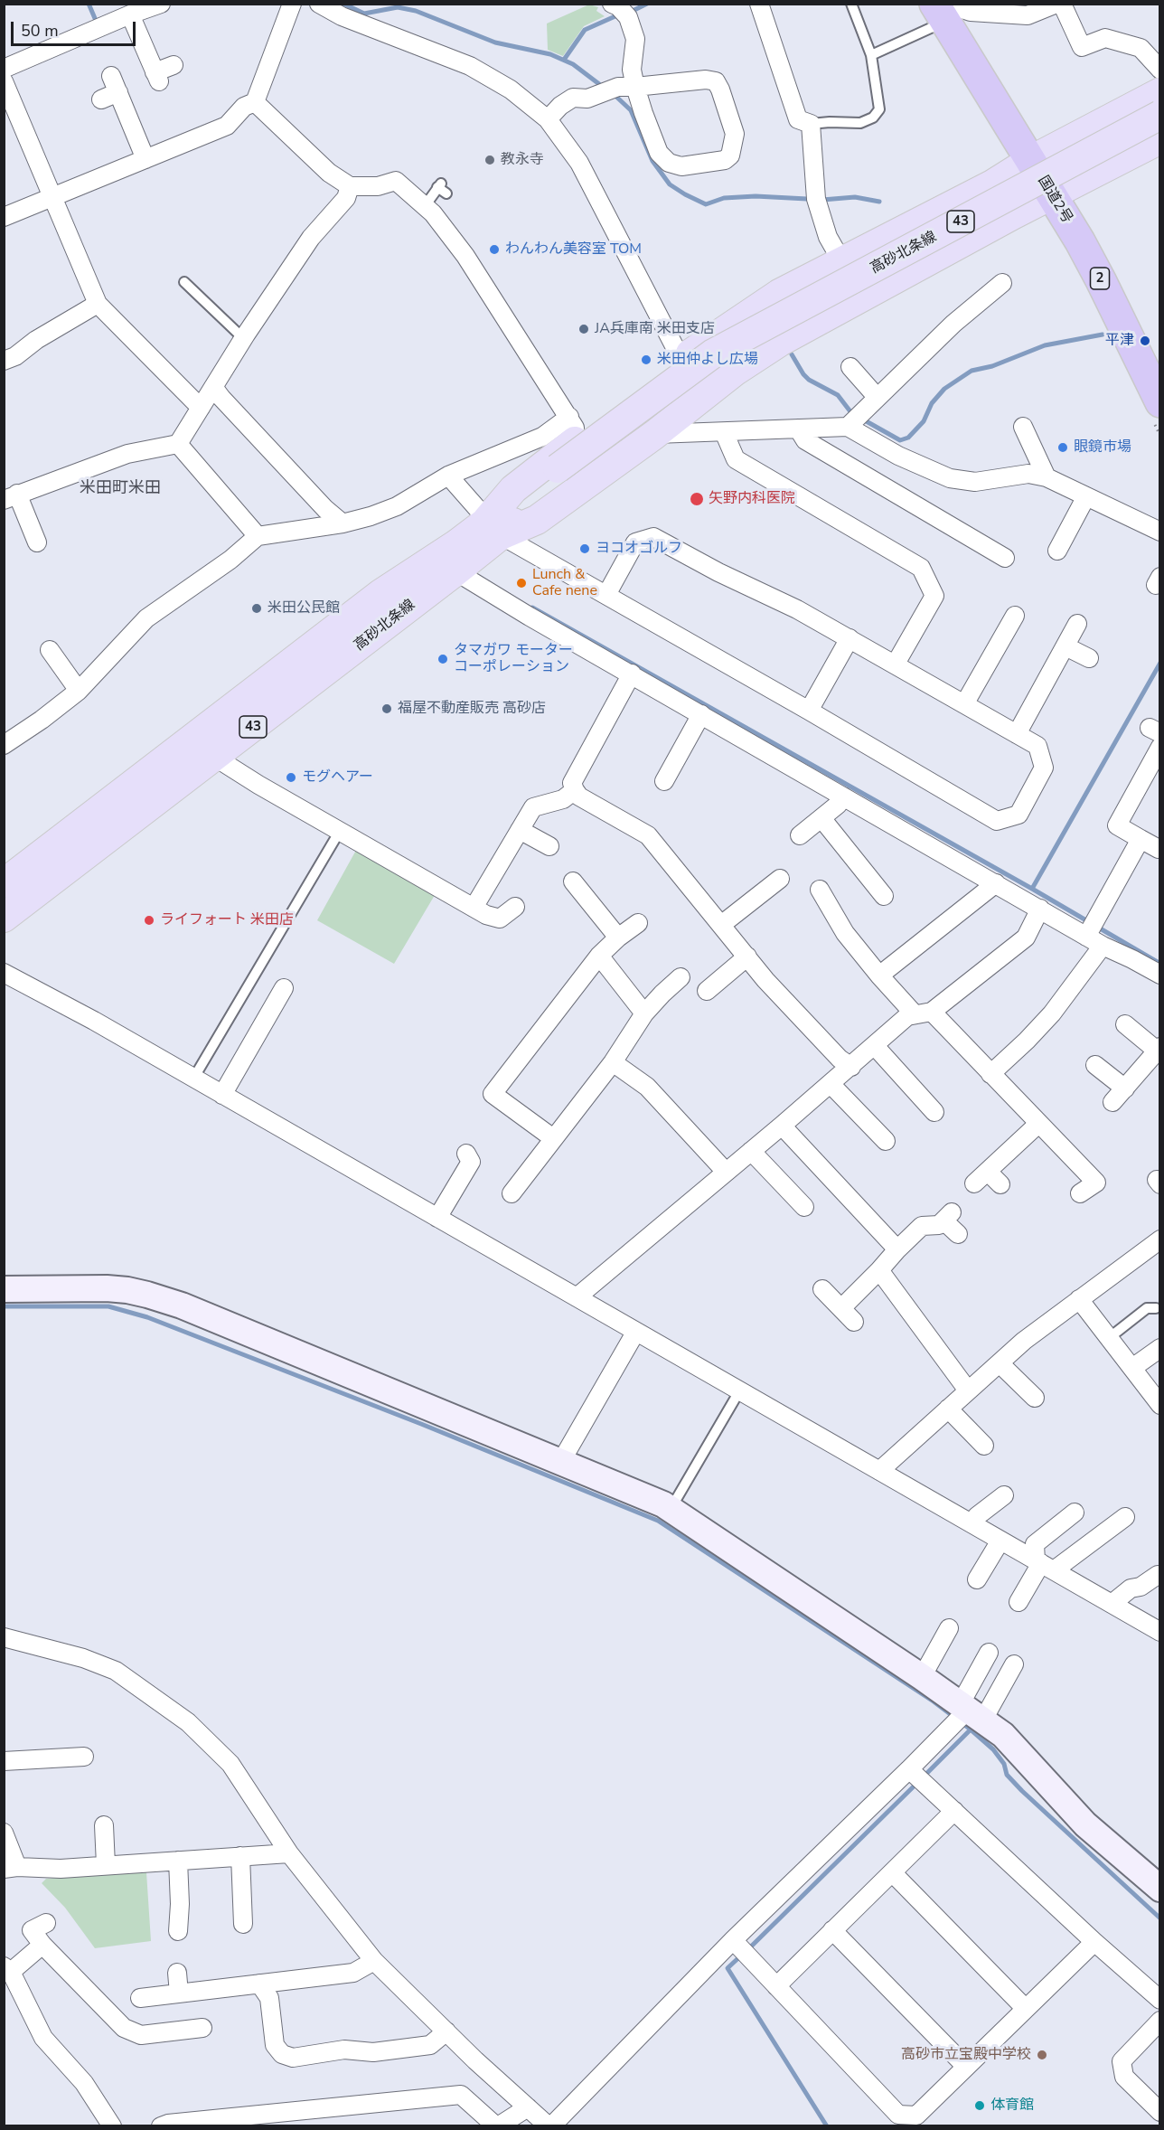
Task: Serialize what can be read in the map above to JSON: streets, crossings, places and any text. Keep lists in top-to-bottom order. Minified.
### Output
{"streets":{"highway":["国道2号","2"],"main road":["43","高砂北条線"]},"districts":["米田町米田"],"places":["教永寺","わんわん美容室 TOM","JA兵庫南 米田支店","平津","米田仲よし広場","眼鏡市場","矢野内科医院","ヨコオゴルフ","Lunch & Cafe nene","米田公民館","タマガワ モーター コーポレーション","福屋不動産販売 高砂店","モグヘアー","ライフォート 米田店","高砂市立宝殿中学校","体育館"],"scale_bar":"50 m"}
